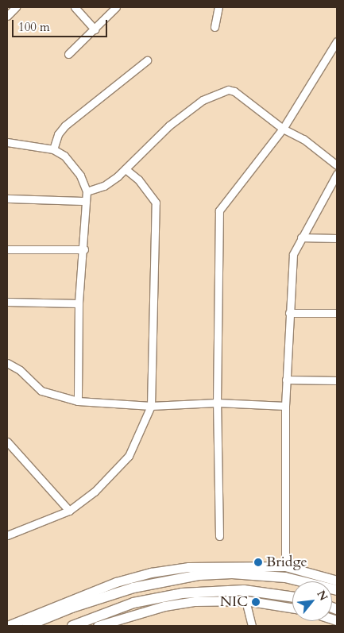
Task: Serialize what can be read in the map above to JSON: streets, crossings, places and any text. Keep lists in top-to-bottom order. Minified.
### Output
{"places":["Bridge","NIC"],"scale_bar":"100 m","north":"top right"}
